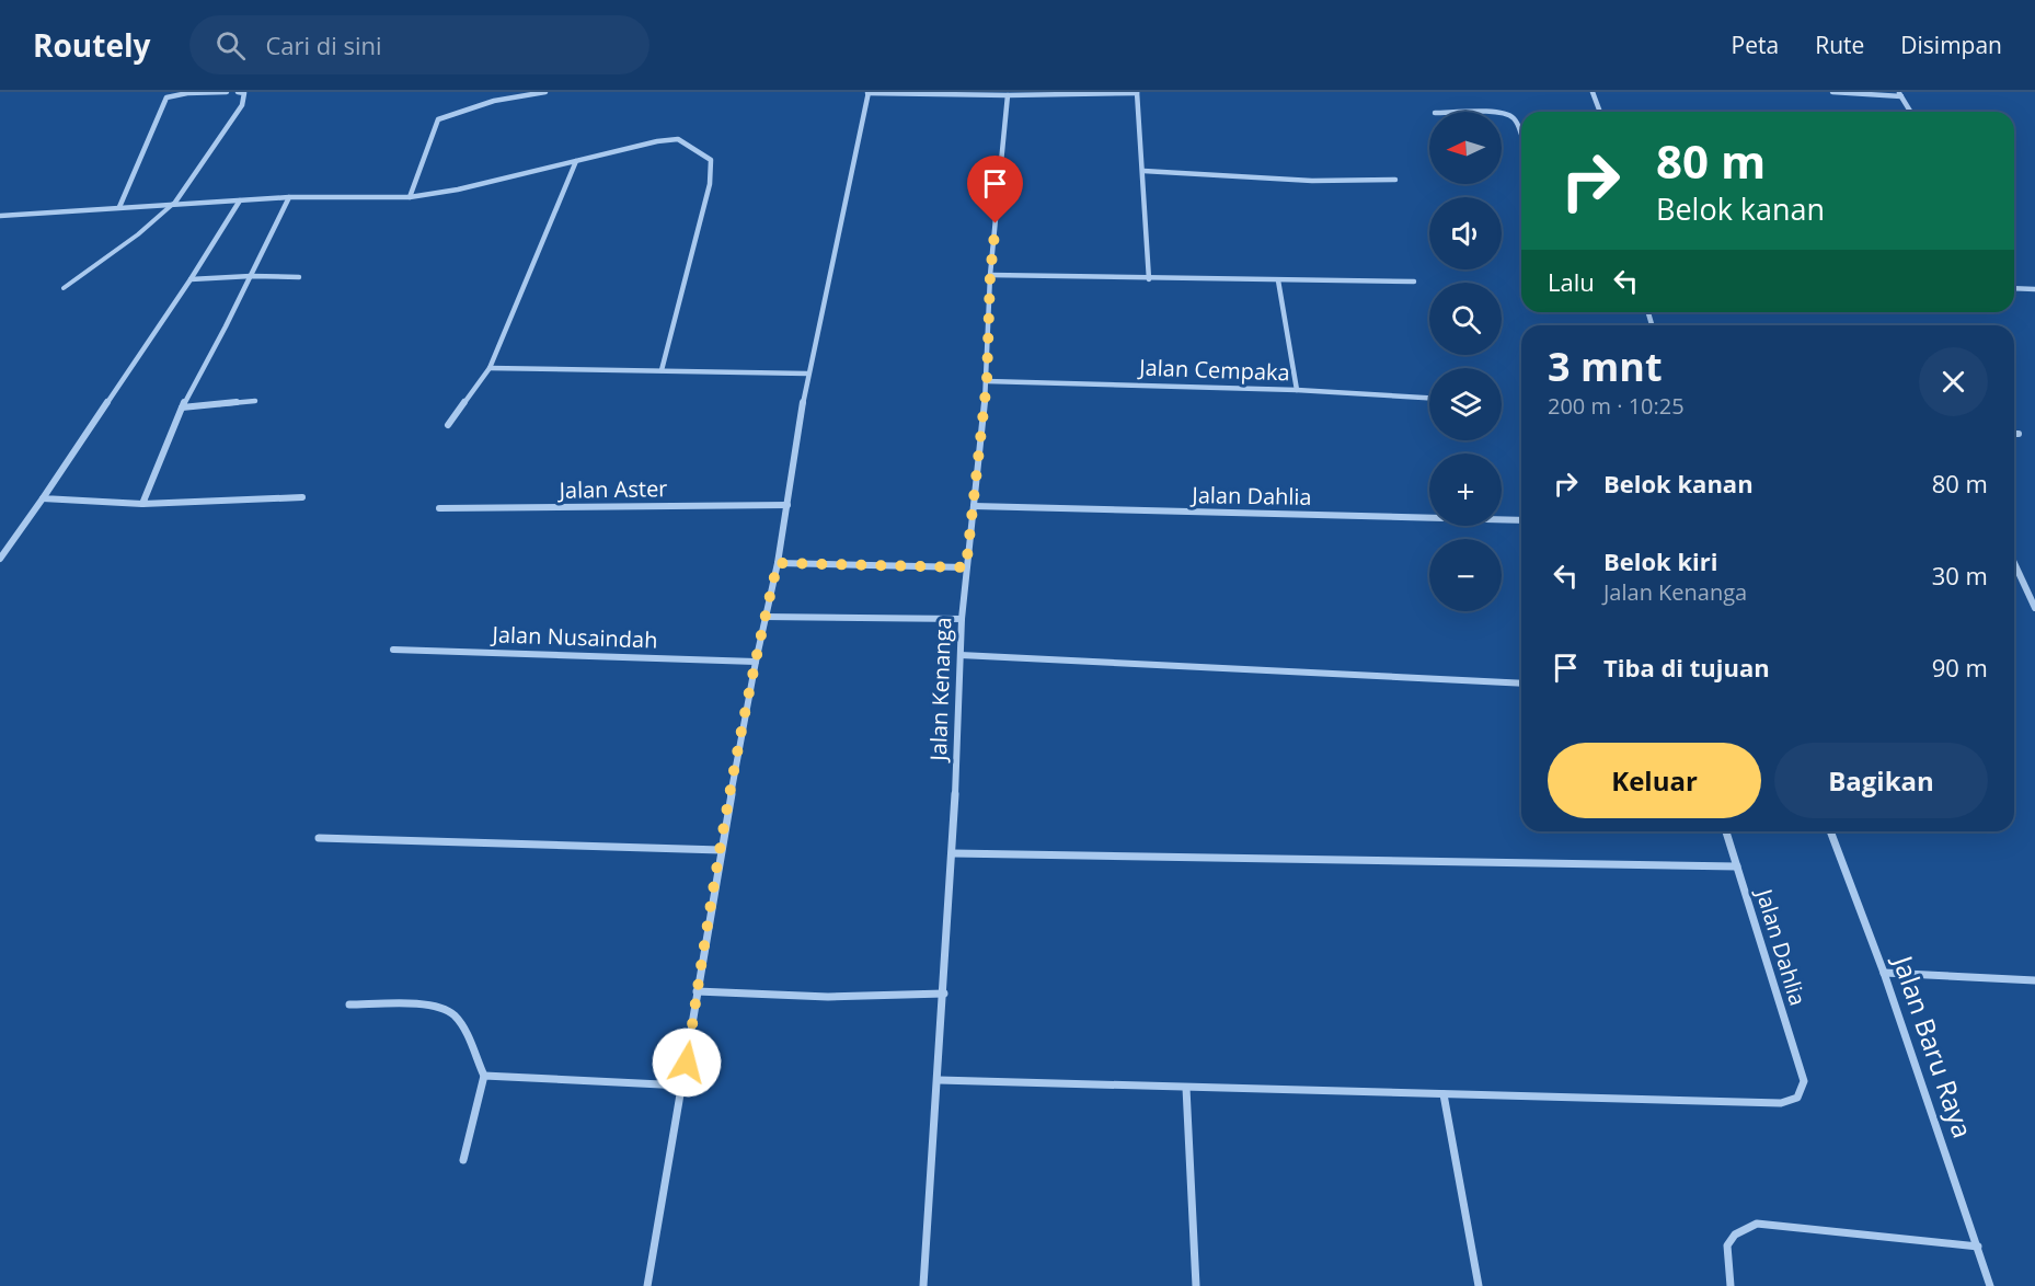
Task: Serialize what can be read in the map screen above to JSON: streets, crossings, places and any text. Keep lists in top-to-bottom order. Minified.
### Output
{"streets":{"street":["Jalan Cempaka","Jalan Aster","Jalan Dahlia","Jalan Nusaindah","Jalan Kenanga","Jalan Baru Raya"]},"crossings":[["Jalan Cempaka","Jalan Kenanga"],["Jalan Dahlia","Jalan Kenanga"]],"north":"left","page":{"header":"Routely","search":"Cari di sini","nav":["Peta","Rute","Disimpan"],"map_buttons":["+","−"],"turn":["80 m","Belok kanan"],"then":"Lalu","heading":["3 mnt","200 m · 10:25"],"list":[{"name":"Belok kanan","value":"80 m"},{"name":"Belok kiri","note":"Jalan Kenanga","value":"30 m"},{"name":"Tiba di tujuan","value":"90 m"}],"buttons":["Keluar","Bagikan"]}}
